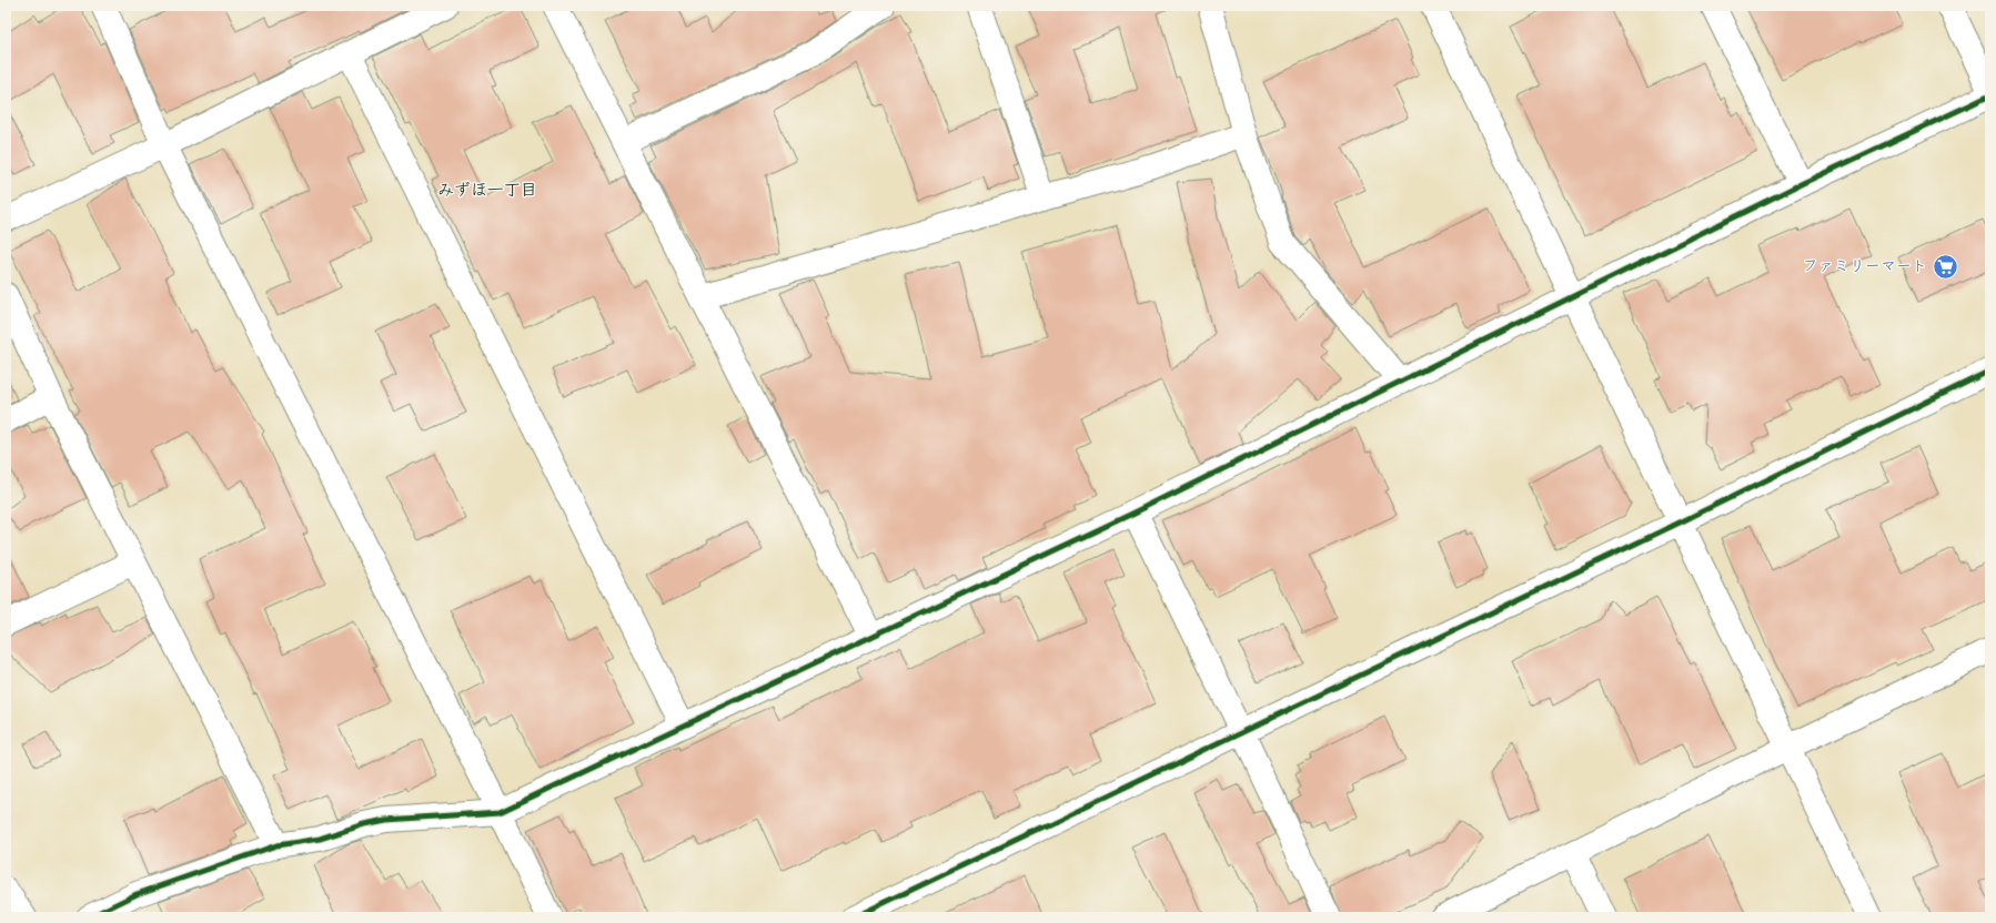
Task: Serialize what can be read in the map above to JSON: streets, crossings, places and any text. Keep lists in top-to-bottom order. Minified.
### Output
{"districts":["みずほ一丁目"],"places":{"supermarket":["ファミリーマート"]}}
